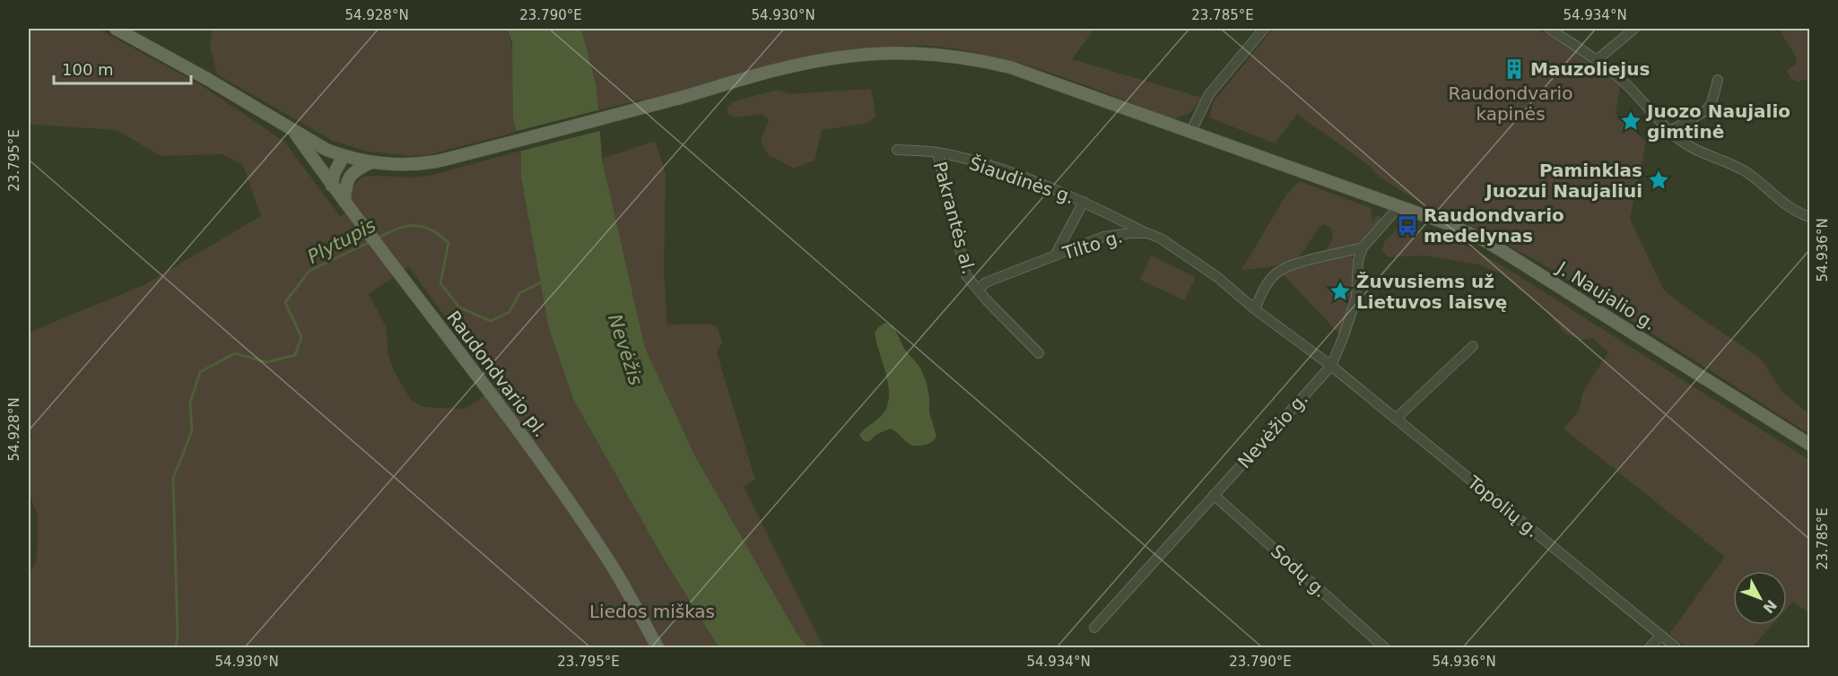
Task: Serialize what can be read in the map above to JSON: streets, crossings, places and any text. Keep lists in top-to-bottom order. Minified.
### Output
{"streets":{"main road":["J. Naujalio g.","Raudondvario pl."],"street":["Šiaudinės g.","Pakrantės al.","Tilto g.","Nevėžio g.","Topolių g.","Sodų g."]},"crossings":[["Šiaudinės g.","Pakrantės al."],["Šiaudinės g.","Tilto g."],["Pakrantės al.","Tilto g."],["Tilto g.","Nevėžio g."],["Tilto g.","Topolių g."],["J. Naujalio g.","Nevėžio g."],["Nevėžio g.","Topolių g."],["Nevėžio g.","Sodų g."]],"water":["Plytupis","Nevėžis"],"parks":["Raudondvario kapinės","Liedos miškas"],"places":{"building":["Mauzoliejus"],"place":["Juozo Naujalio gimtinė","Paminklas Juozui Naujaliui","Žuvusiems už Lietuvos laisvę"],"bus stop":["Raudondvario medelynas"]},"scale_bar":"100 m","north":"bottom right","coordinates":["54.928°N","23.790°E","54.930°N","23.785°E","54.934°N","23.795°E","54.936°N"]}
